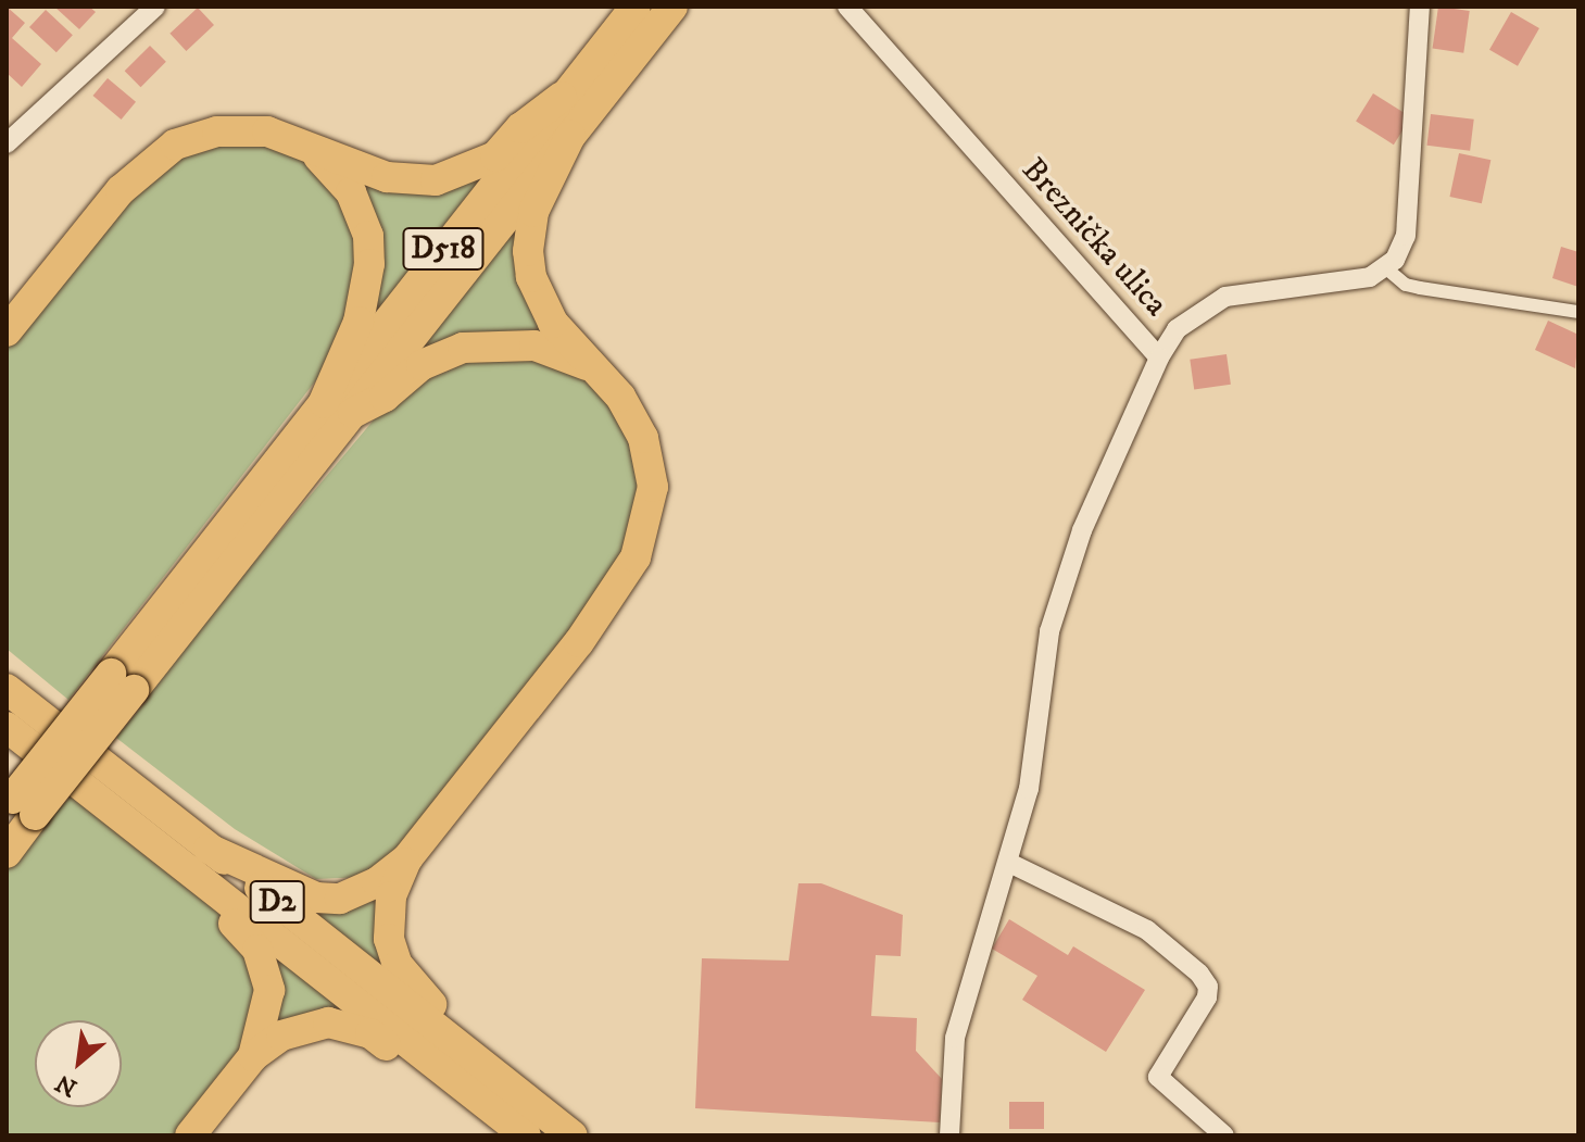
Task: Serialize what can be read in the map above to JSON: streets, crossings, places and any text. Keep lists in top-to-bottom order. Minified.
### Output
{"streets":{"main road":["D518","D2"],"street":["Breznička ulica"]},"north":"bottom left"}
